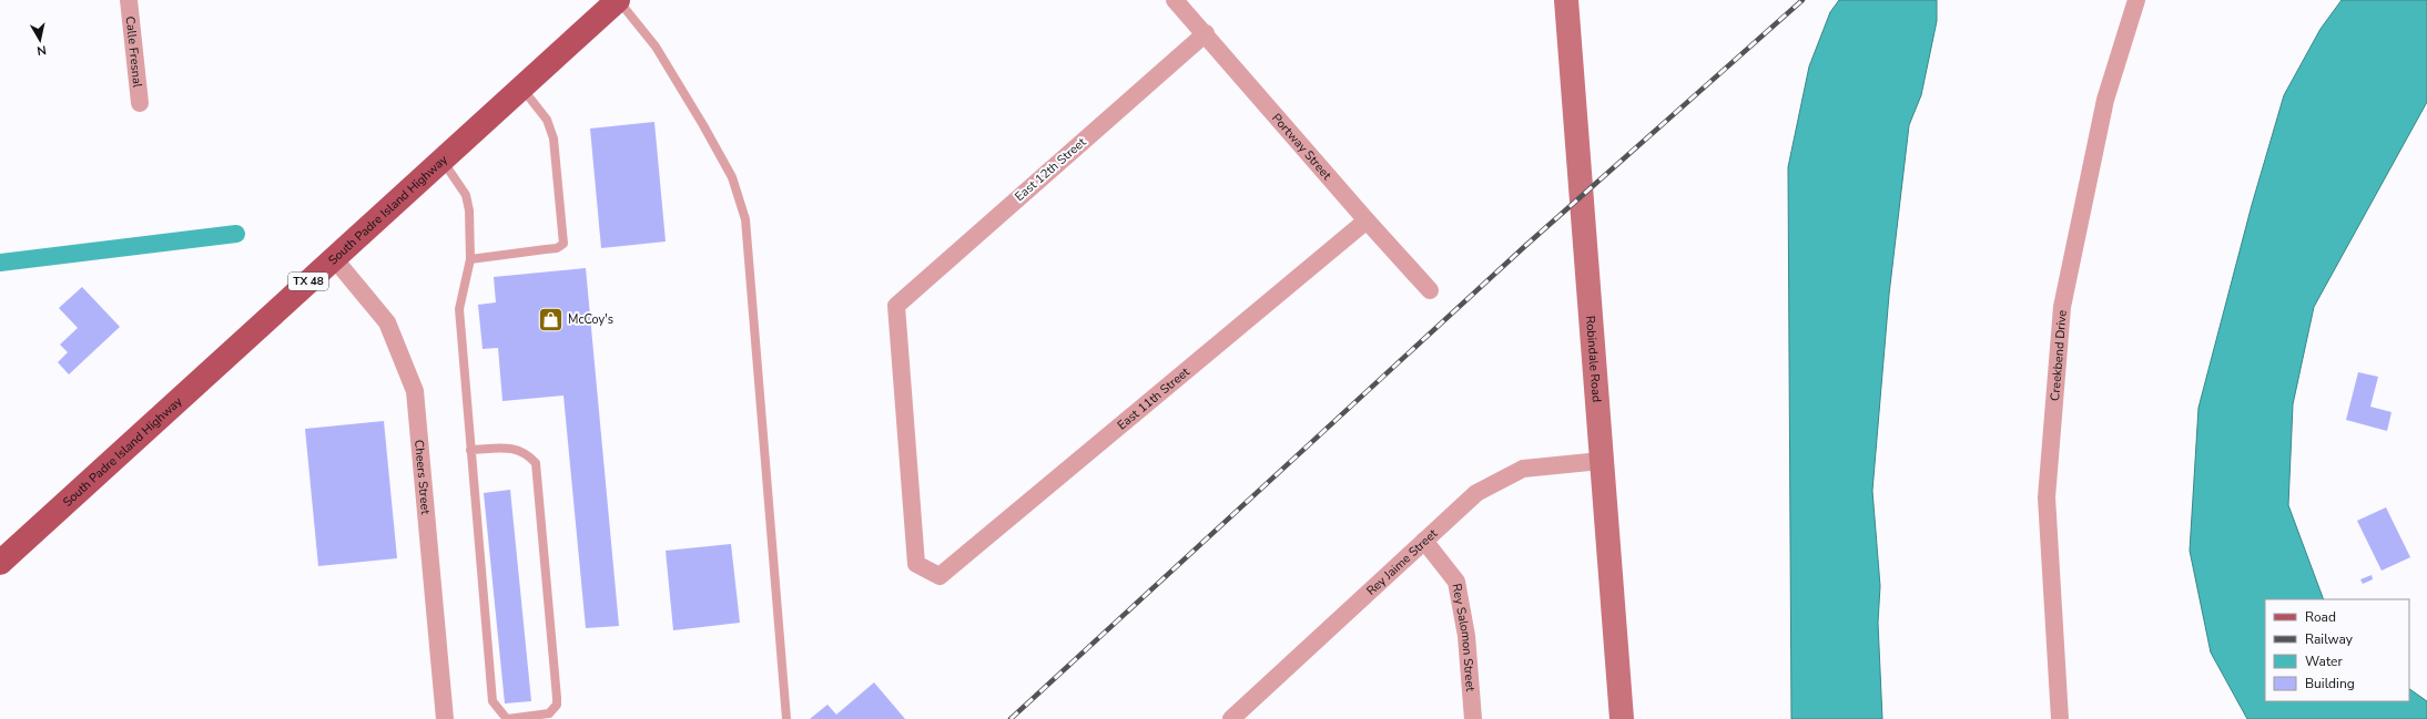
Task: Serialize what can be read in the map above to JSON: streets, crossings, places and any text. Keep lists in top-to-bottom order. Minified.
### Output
{"streets":{"main road":["South Padre Island Highway","TX 48"],"street":["Calle Fresnal","Portway Street","East 12th Street","Creekbend Drive","Robindale Road","East 11th Street","Cheers Street","Rey Jaime Street","Rey Salomon Street"]},"crossings":[["Portway Street","East 12th Street"],["Portway Street","East 11th Street"],["East 12th Street","East 11th Street"],["South Padre Island Highway","Cheers Street"],["Robindale Road","Rey Jaime Street"],["Rey Jaime Street","Rey Salomon Street"]],"places":{"shop":["McCoy's"]},"legend":["Road","Railway","Water","Building"],"north":"bottom"}
